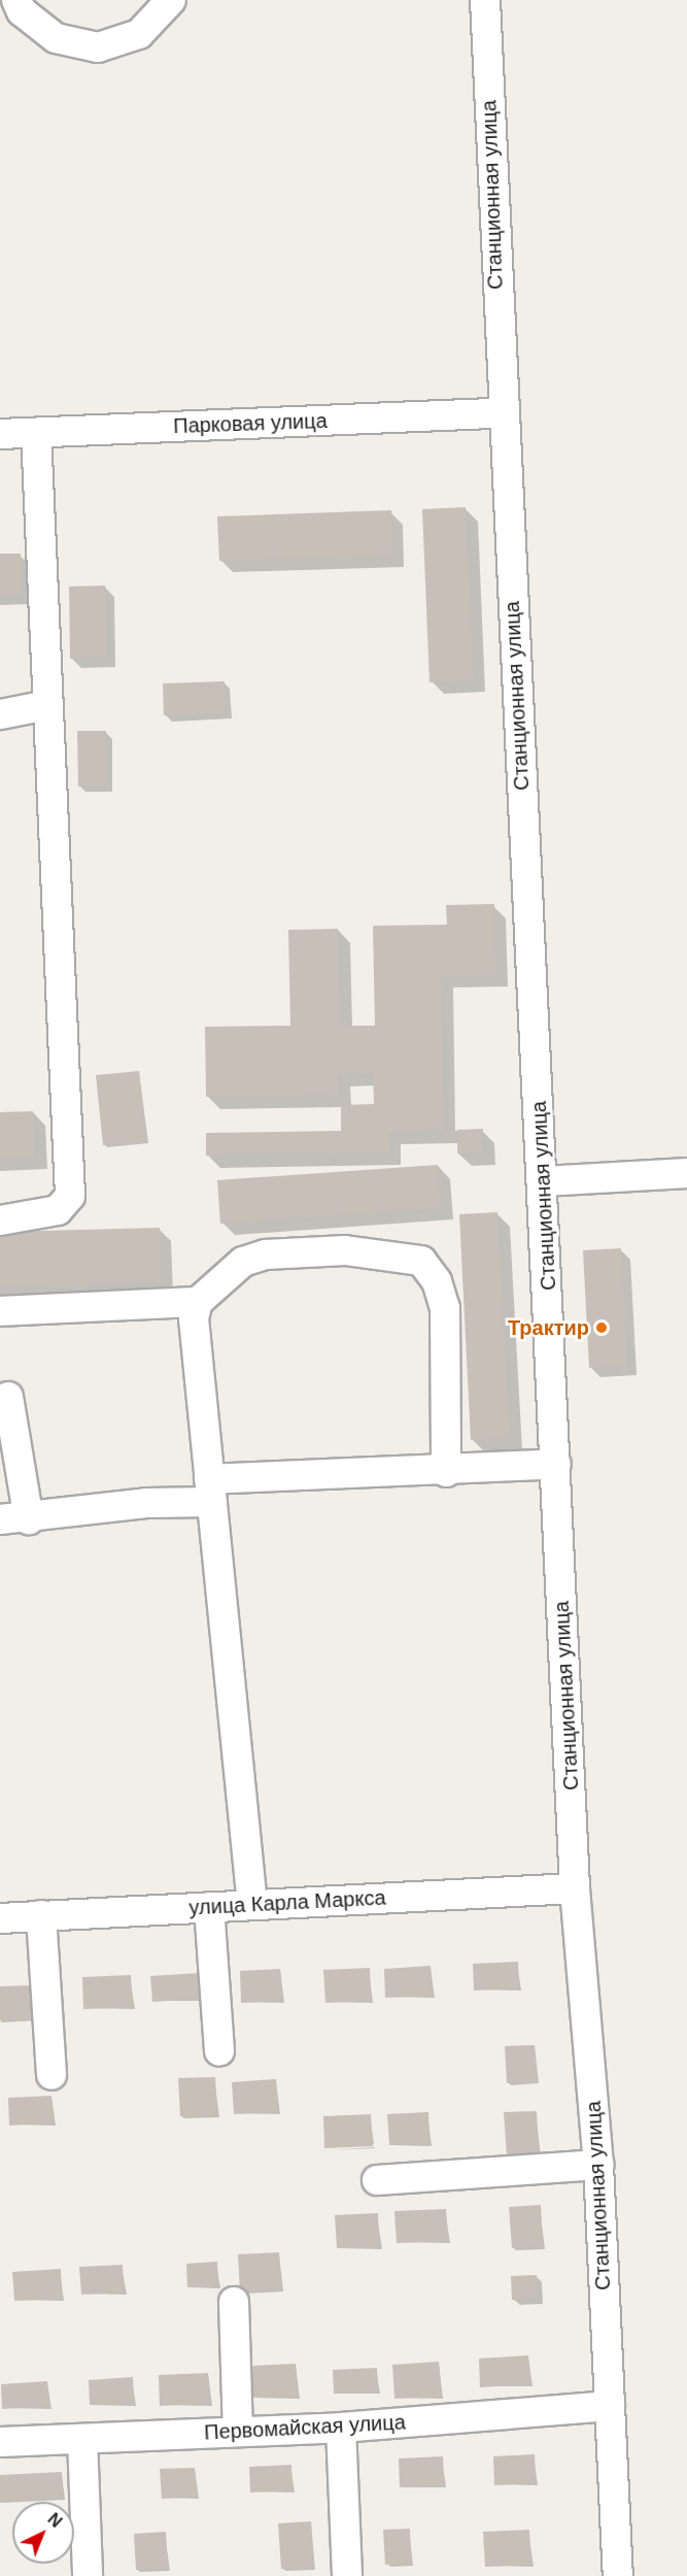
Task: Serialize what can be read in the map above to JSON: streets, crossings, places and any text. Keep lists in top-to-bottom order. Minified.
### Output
{"streets":{"street":["Станционная улица","Парковая улица","улица Карла Маркса","Первомайская улица"]},"crossings":[["Станционная улица","Парковая улица"],["Станционная улица","улица Карла Маркса"],["Станционная улица","Первомайская улица"]],"places":["Трактир"],"north":"top right"}
